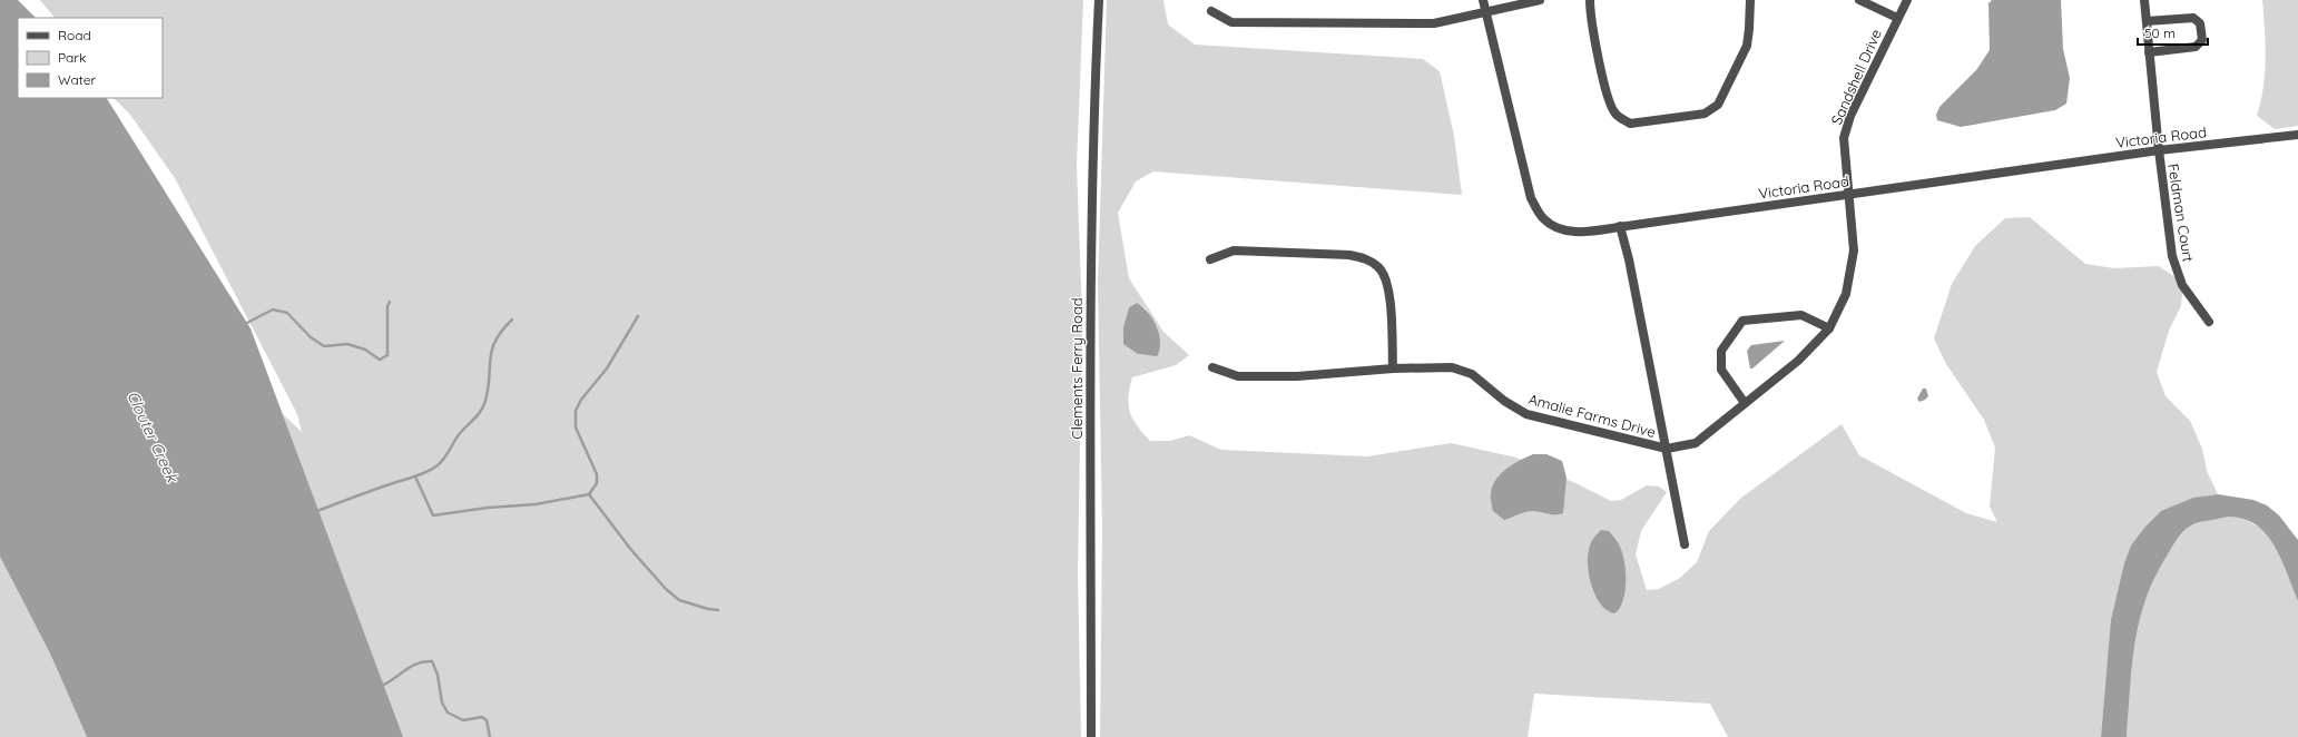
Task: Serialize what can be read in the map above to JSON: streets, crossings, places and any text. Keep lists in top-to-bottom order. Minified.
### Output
{"streets":{"street":["Sandshell Drive","Victoria Road","Feldman Court","Clements Ferry Road","Amalie Farms Drive"]},"crossings":[["Sandshell Drive","Victoria Road"],["Sandshell Drive","Amalie Farms Drive"],["Victoria Road","Feldman Court"]],"water":["Clouter Creek"],"legend":["Road","Park","Water"],"scale_bar":"50 m"}
